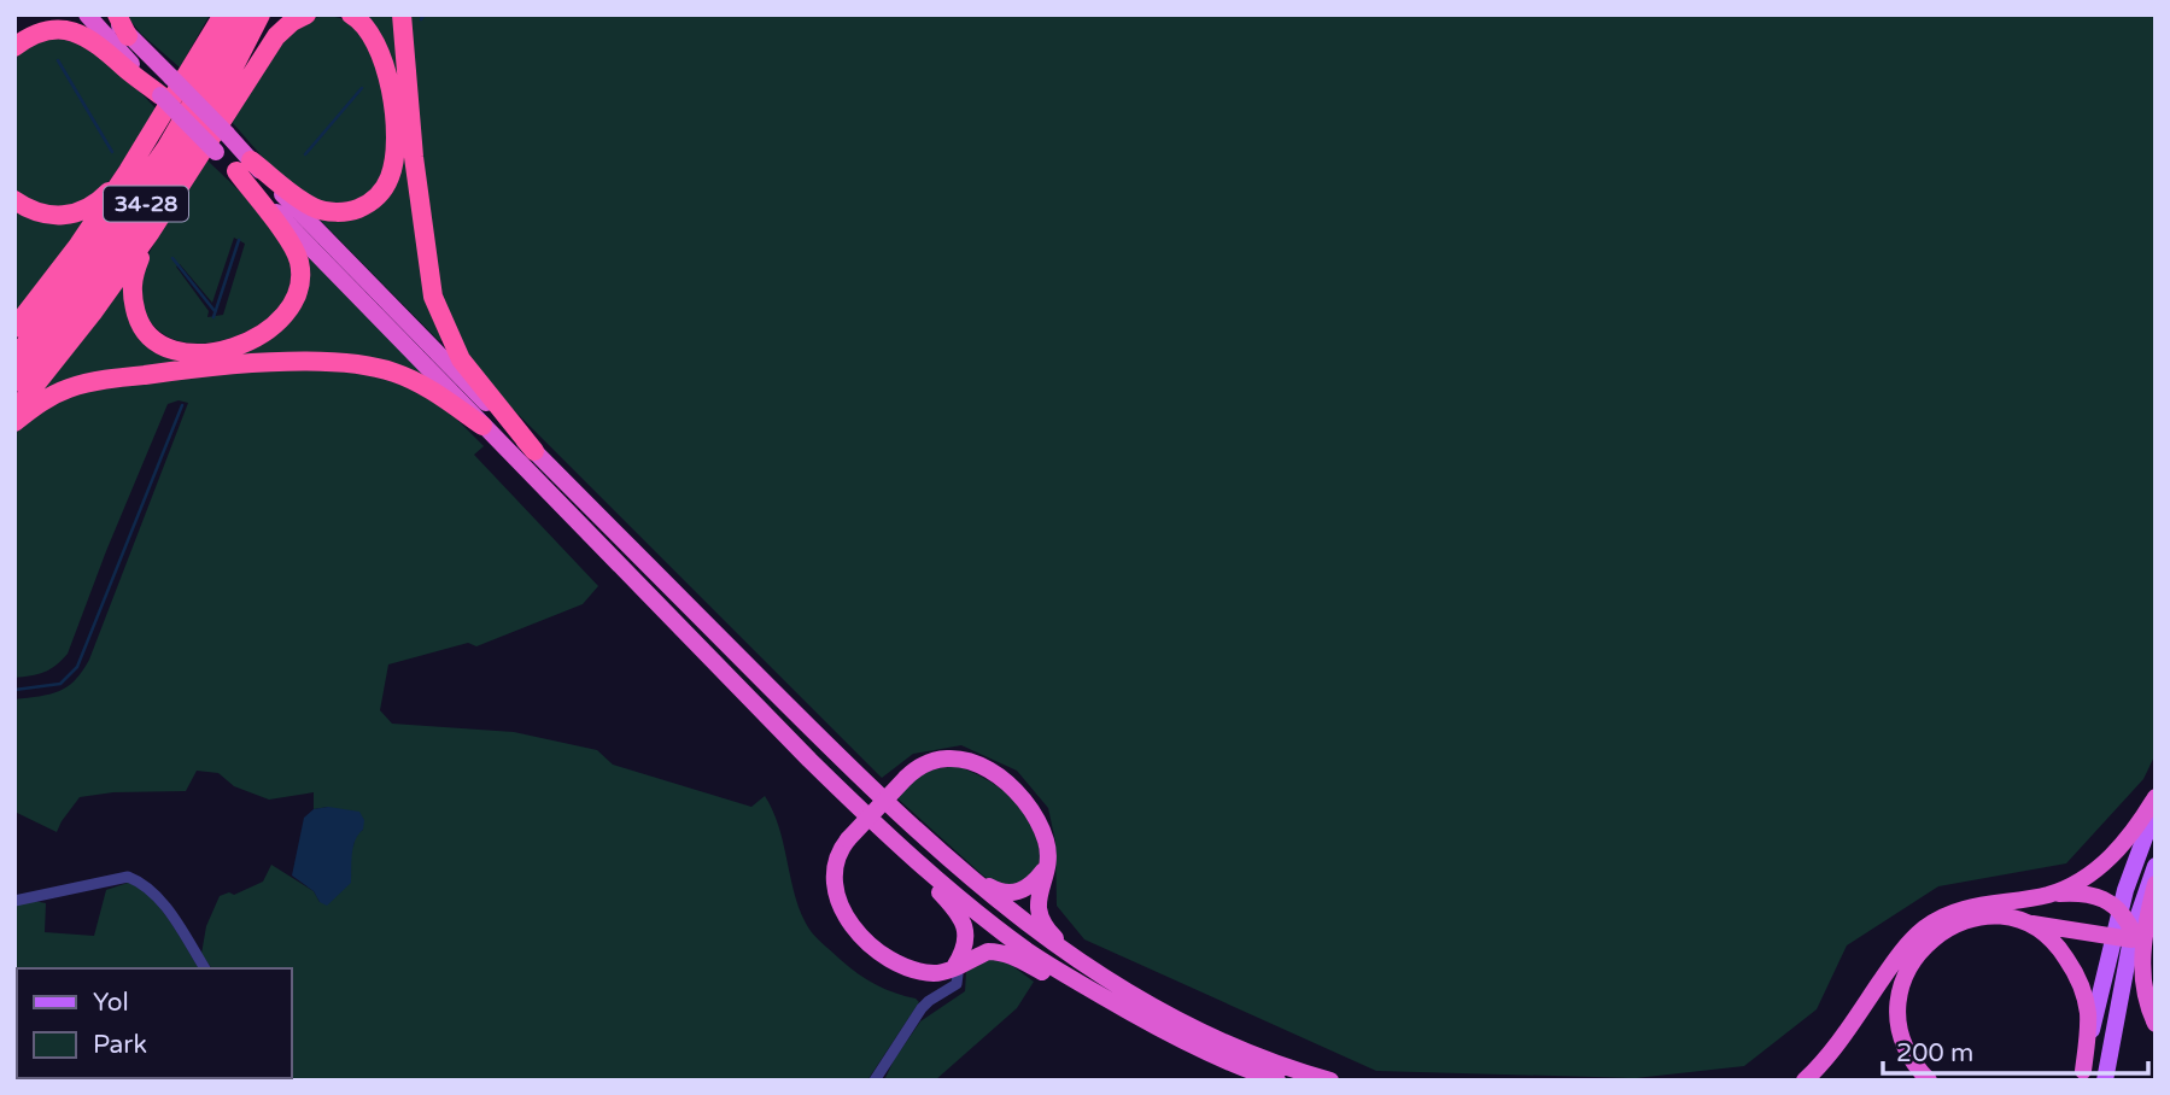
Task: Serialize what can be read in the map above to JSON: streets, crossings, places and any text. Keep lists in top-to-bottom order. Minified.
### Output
{"streets":{"highway":["34-28"]},"legend":["Yol","Park"],"scale_bar":"200 m"}
